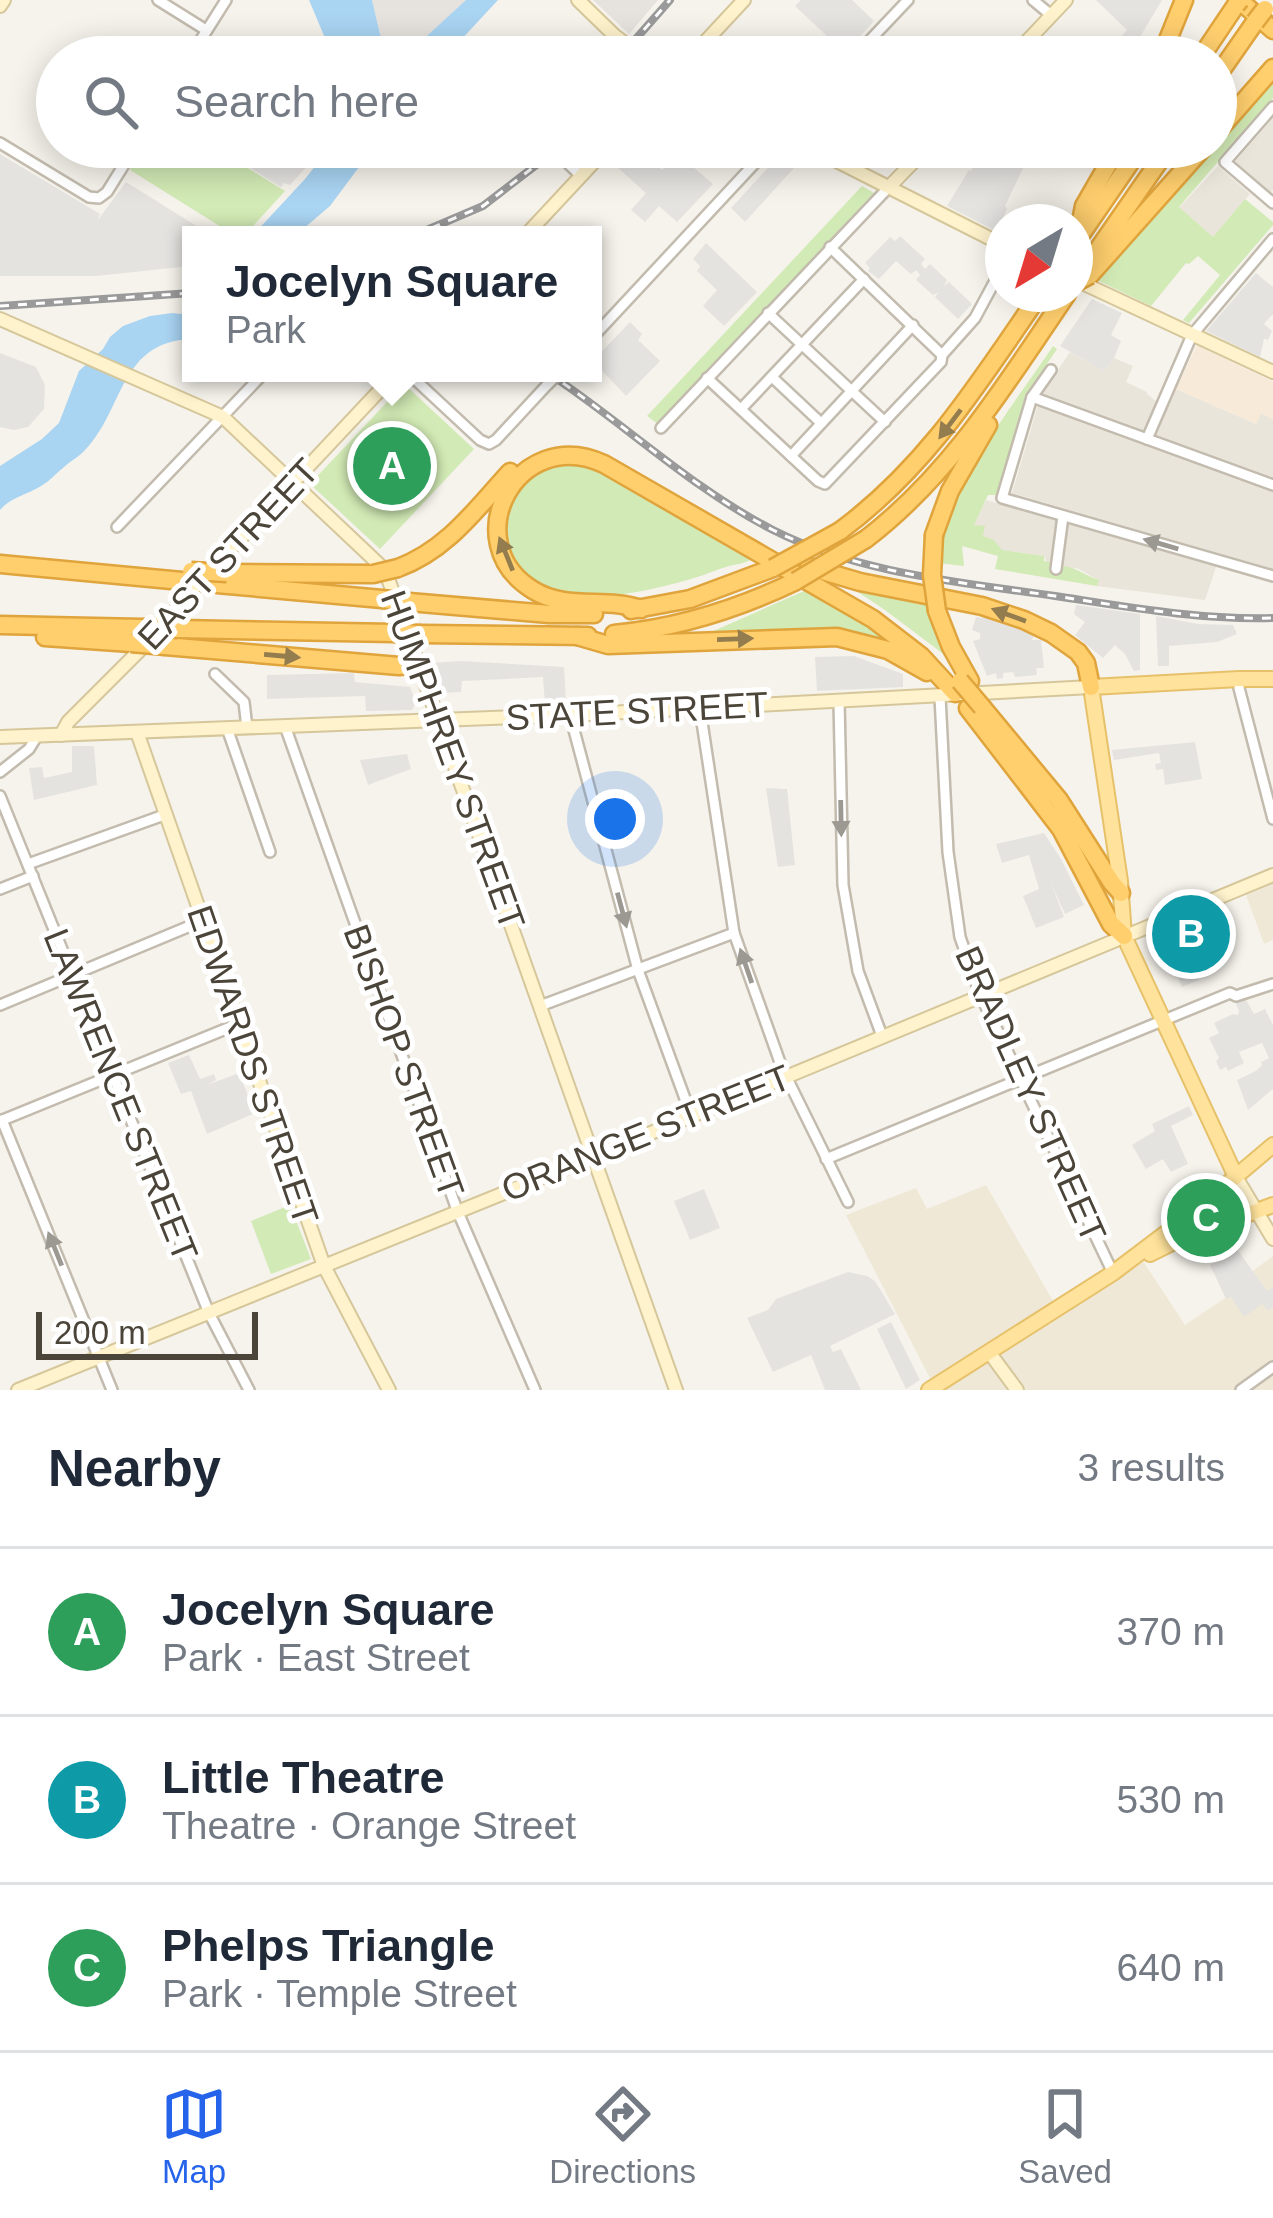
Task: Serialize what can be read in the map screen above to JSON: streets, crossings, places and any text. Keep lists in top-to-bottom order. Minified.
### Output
{"streets":{"main road":["EAST STREET","STATE STREET","HUMPHREY STREET","EDWARDS STREET","ORANGE STREET"],"street":["BISHOP STREET","BRADLEY STREET","LAWRENCE STREET"]},"crossings":[["EAST STREET","STATE STREET"],["EAST STREET","HUMPHREY STREET"],["STATE STREET","HUMPHREY STREET"],["STATE STREET","BISHOP STREET"],["STATE STREET","EDWARDS STREET"],["STATE STREET","BRADLEY STREET"],["HUMPHREY STREET","ORANGE STREET"],["BISHOP STREET","ORANGE STREET"],["EDWARDS STREET","ORANGE STREET"],["BRADLEY STREET","ORANGE STREET"],["LAWRENCE STREET","ORANGE STREET"]],"scale_bar":"200 m","north":"bottom left","page":{"search":"Search here","popup":["Jocelyn Square","Park"],"pins":["A","B","C"],"scale":"200 m","heading":["Nearby","3 results"],"list":[{"mark":"A","name":"Jocelyn Square","note":"Park · East Street","value":"370 m"},{"mark":"B","name":"Little Theatre","note":"Theatre · Orange Street","value":"530 m"},{"mark":"C","name":"Phelps Triangle","note":"Park · Temple Street","value":"640 m"}],"nav":["Map","Directions","Saved"]}}
